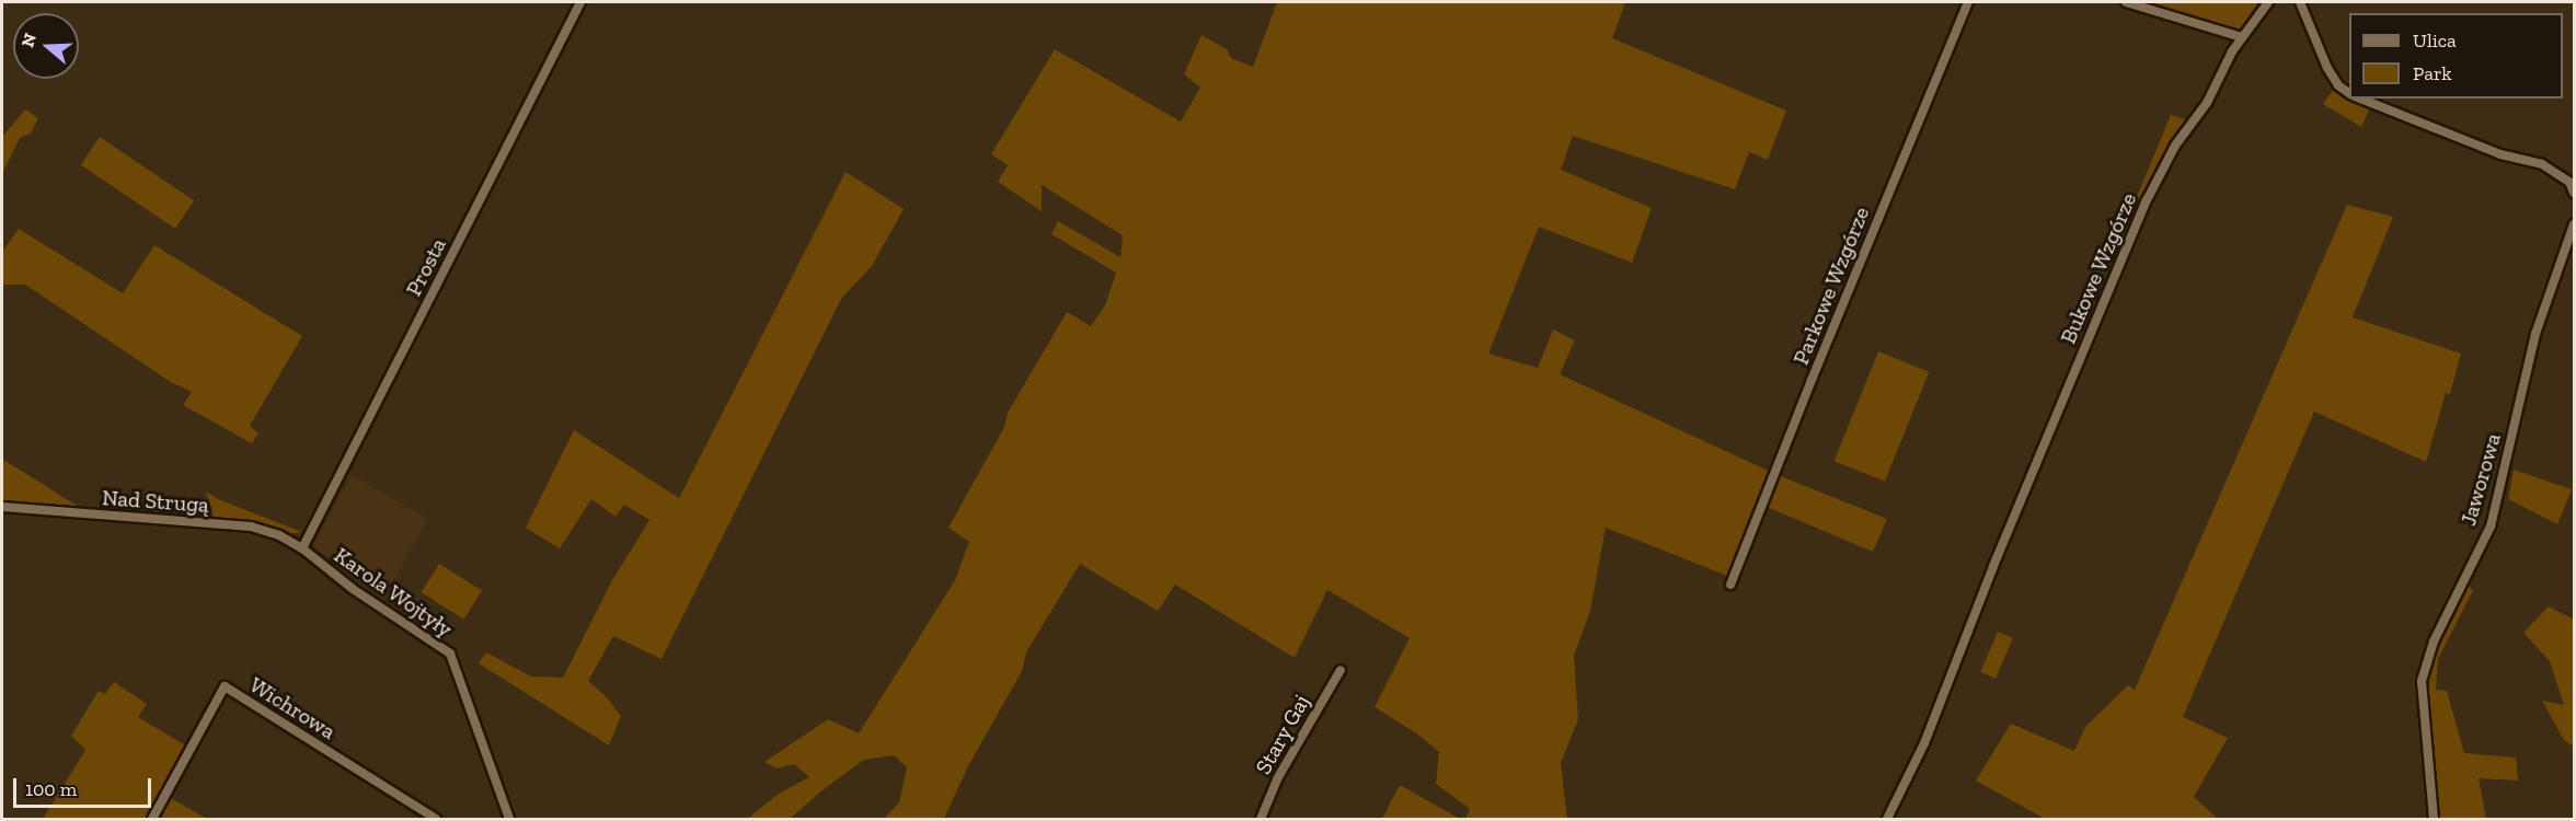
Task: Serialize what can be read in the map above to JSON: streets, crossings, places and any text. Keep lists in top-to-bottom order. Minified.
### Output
{"streets":{"street":["Prosta","Bukowe Wzgórze","Parkowe Wzgórze","Jaworowa","Nad Strugą","Karola Wojtyły","Wichrowa","Stary Gaj"]},"crossings":[["Prosta","Nad Strugą"],["Prosta","Karola Wojtyły"],["Nad Strugą","Karola Wojtyły"]],"legend":["Ulica","Park"],"scale_bar":"100 m","north":"left"}
